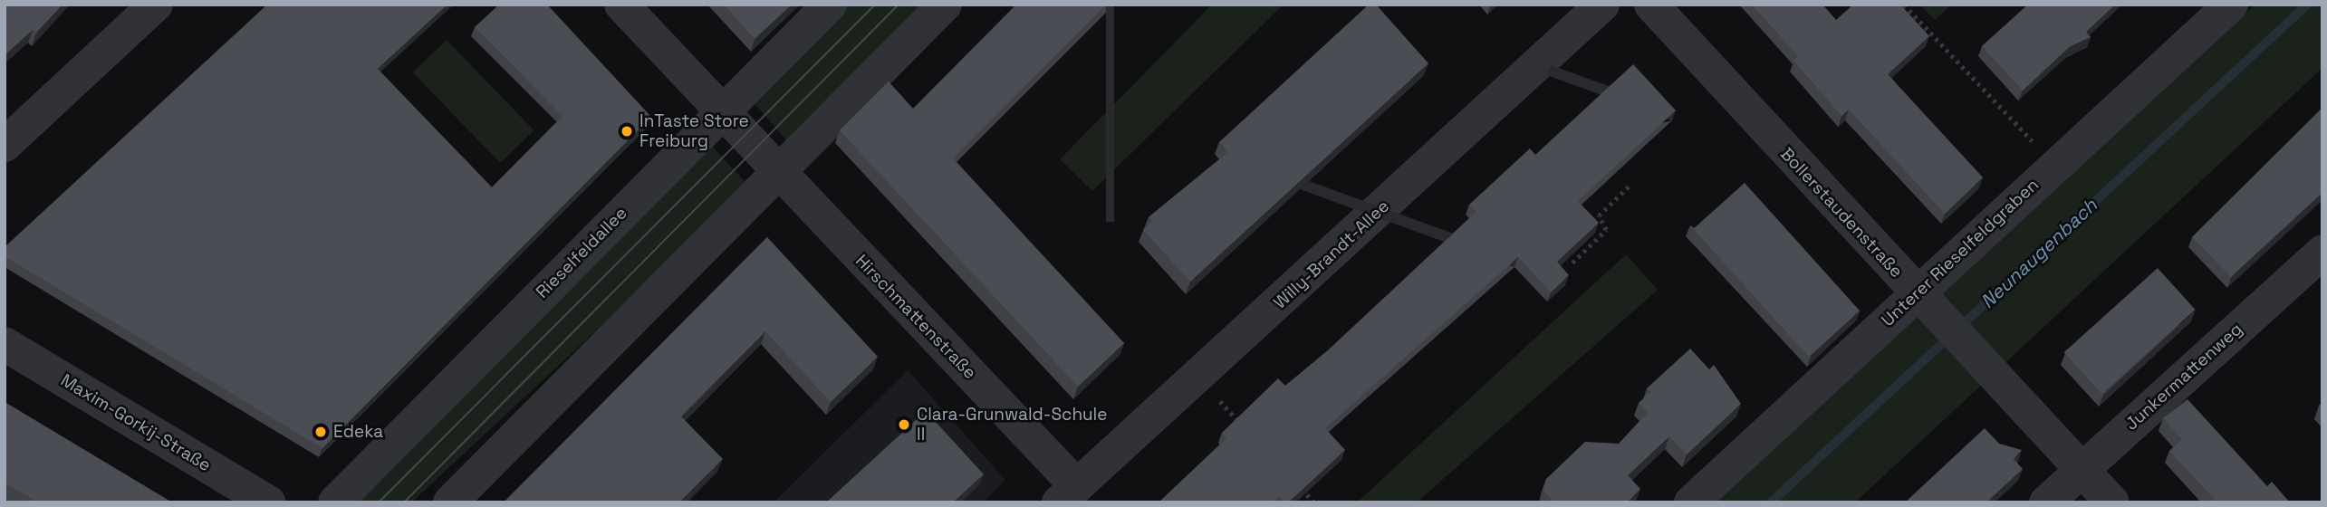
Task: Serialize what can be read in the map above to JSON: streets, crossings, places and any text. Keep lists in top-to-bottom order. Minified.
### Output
{"streets":{"street":["Bollerstaudenstraße","Rieselfeldallee","Unterer Rieselfeldgraben","Willy-Brandt-Allee","Hirschmattenstraße","Junkermattenweg","Maxim-Gorkij-Straße"]},"crossings":[["Bollerstaudenstraße","Unterer Rieselfeldgraben"],["Bollerstaudenstraße","Junkermattenweg"],["Rieselfeldallee","Hirschmattenstraße"],["Willy-Brandt-Allee","Hirschmattenstraße"]],"water":["Neunaugenbach"],"places":["InTaste Store Freiburg","Clara-Grunwald-Schule II","Edeka"]}
